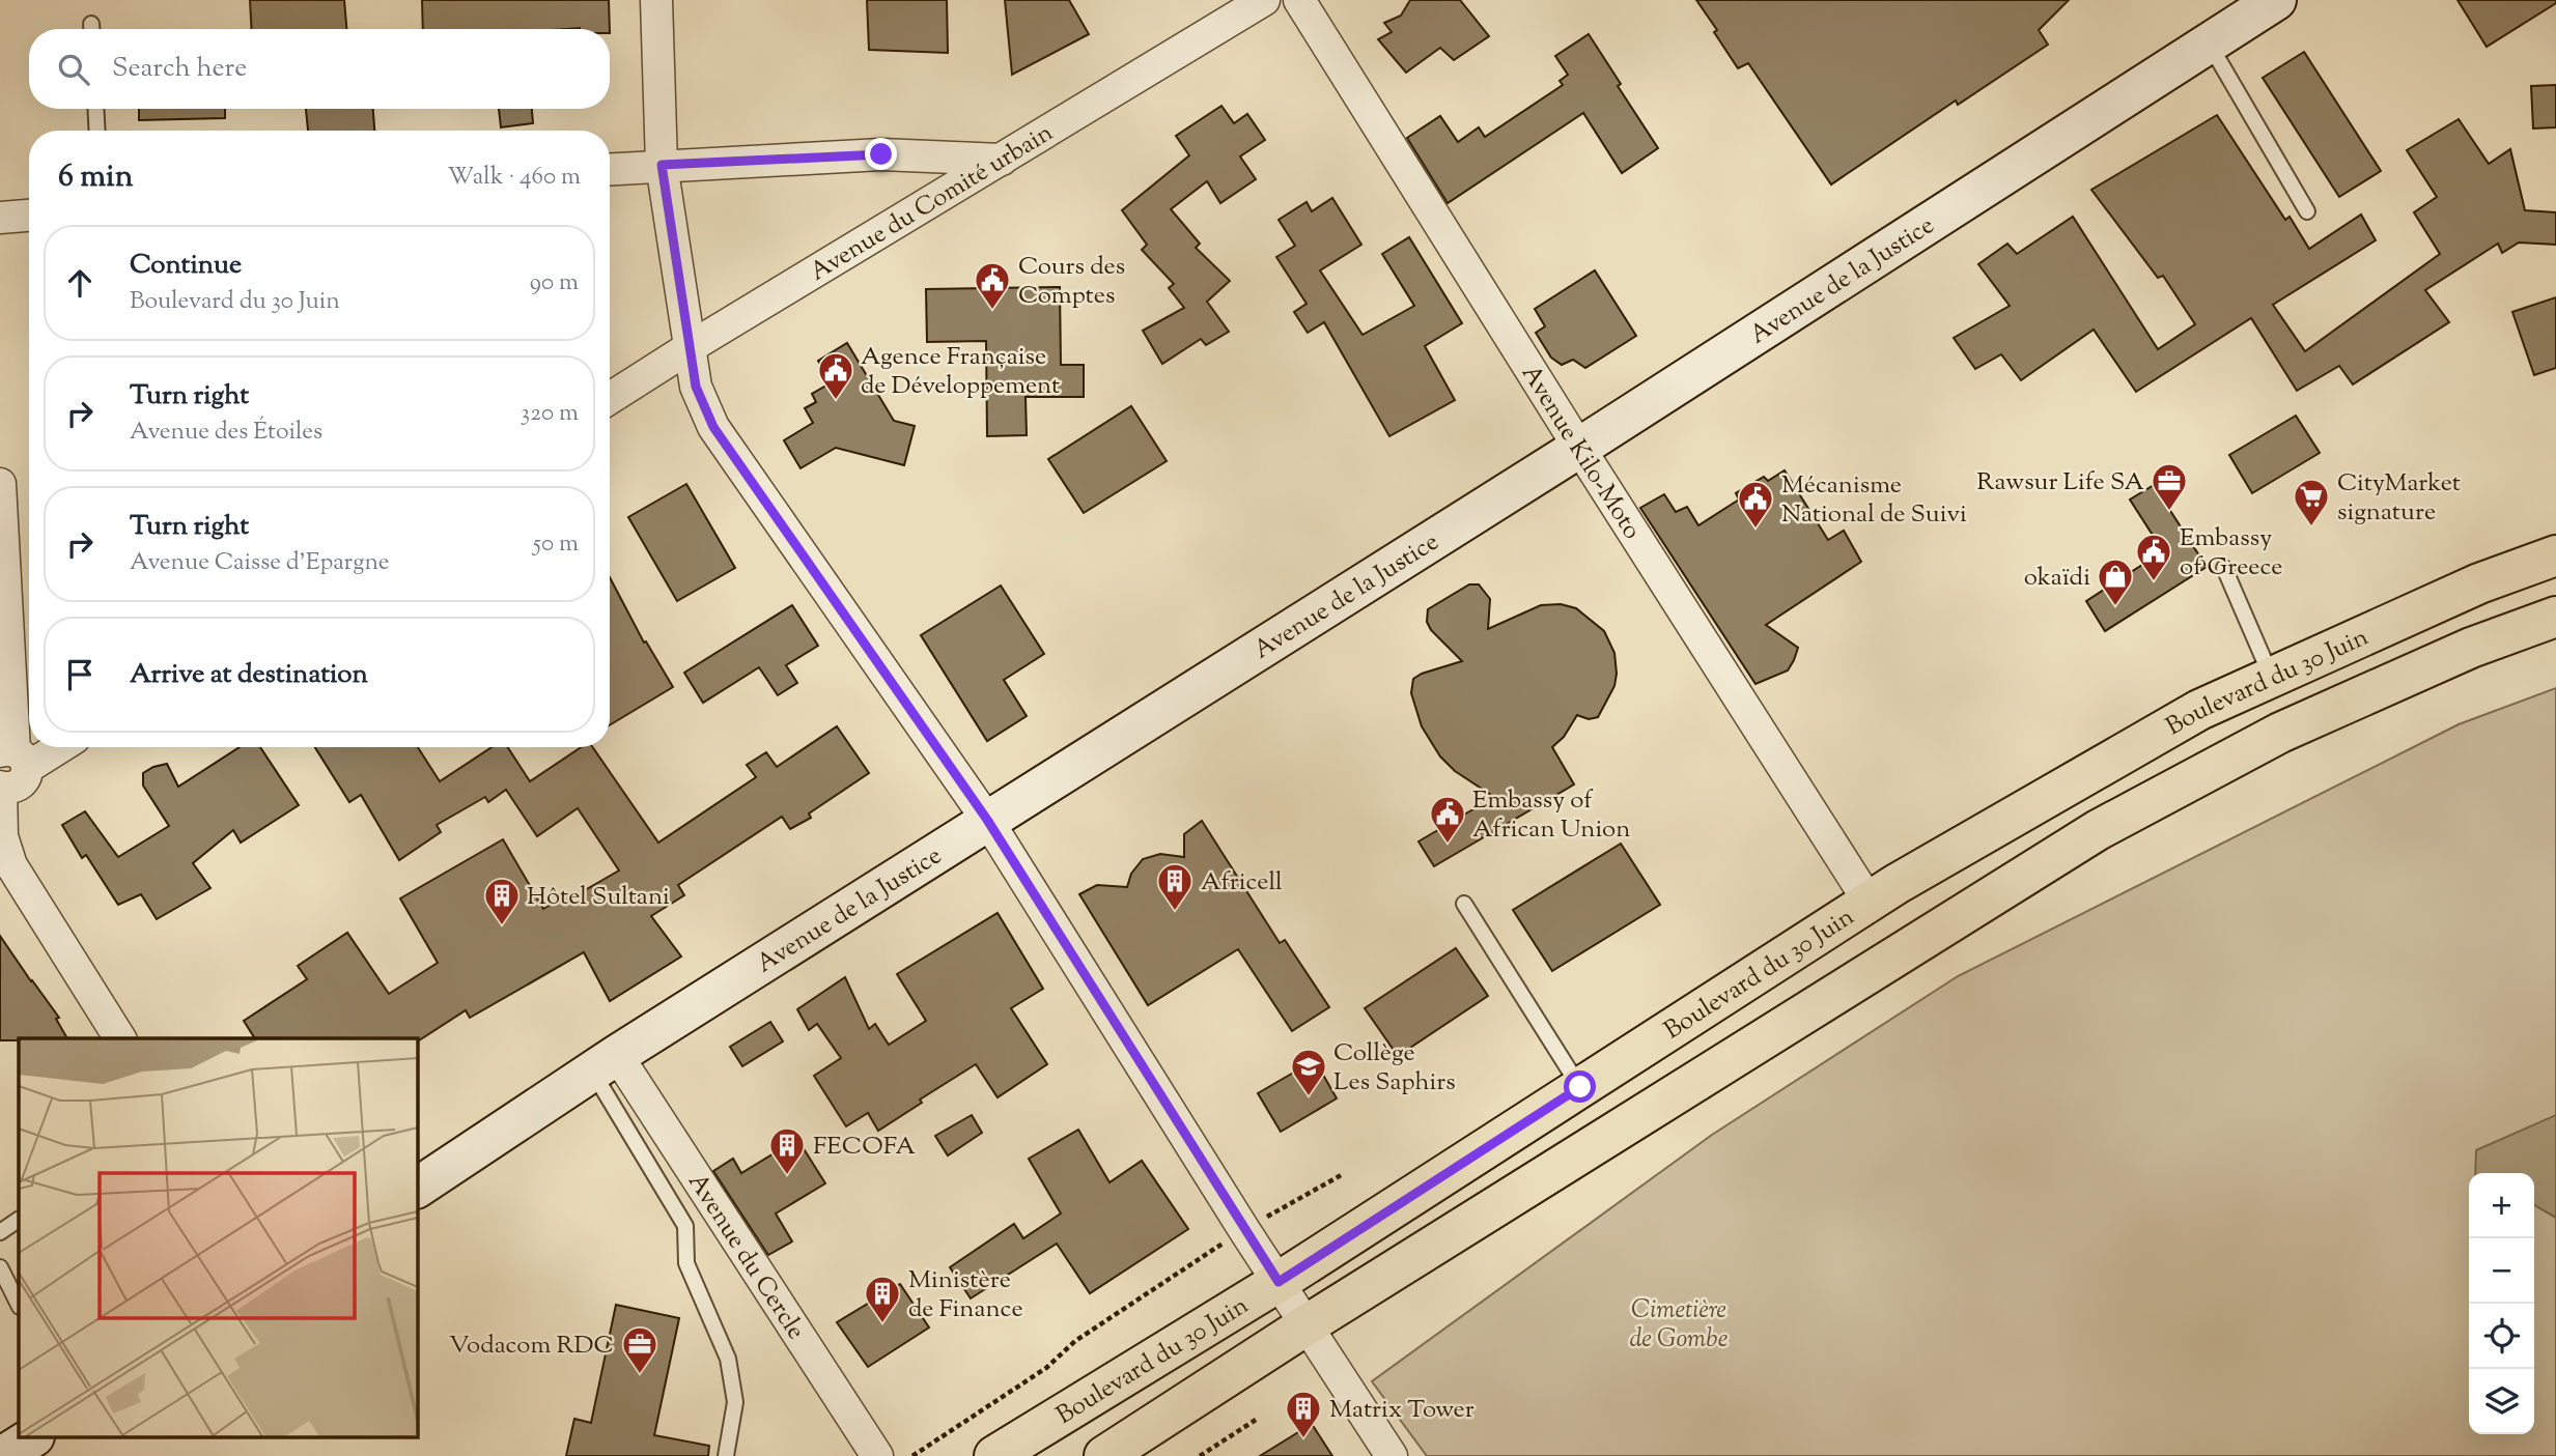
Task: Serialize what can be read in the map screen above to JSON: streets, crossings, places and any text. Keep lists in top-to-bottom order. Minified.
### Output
{"streets":{"main road":["Avenue de la Justice","Boulevard du 30 Juin"],"street":["Avenue du Comité urbain","Avenue Kilo-Moto","Avenue du Cercle"]},"crossings":[["Avenue de la Justice","Avenue Kilo-Moto"],["Avenue de la Justice","Avenue du Cercle"],["Avenue Kilo-Moto","Boulevard du 30 Juin"]],"parks":["Cimetière de Gombe"],"places":{"public building":["Cours des Comptes","Agence Française de Développement","Mécanisme National de Suivi","Embassy of Greece","Embassy of African Union"],"office":["Rawsur Life SA","Vodacom RDC"],"supermarket":["CityMarket signature"],"shop":["okaïdi"],"building":["Africell","Hôtel Sultani","FECOFA","Ministère de Finance","Matrix Tower"],"school or university":["Collège Les Saphirs"]},"page":{"search":"Search here","heading":["6 min","Walk · 460 m"],"list":[["Continue","Boulevard du 30 Juin","90 m"],["Turn right","Avenue des Étoiles","320 m"],["Turn right","Avenue Caisse d'Epargne","50 m"],"Arrive at destination"],"map_buttons":["+","−"]}}
